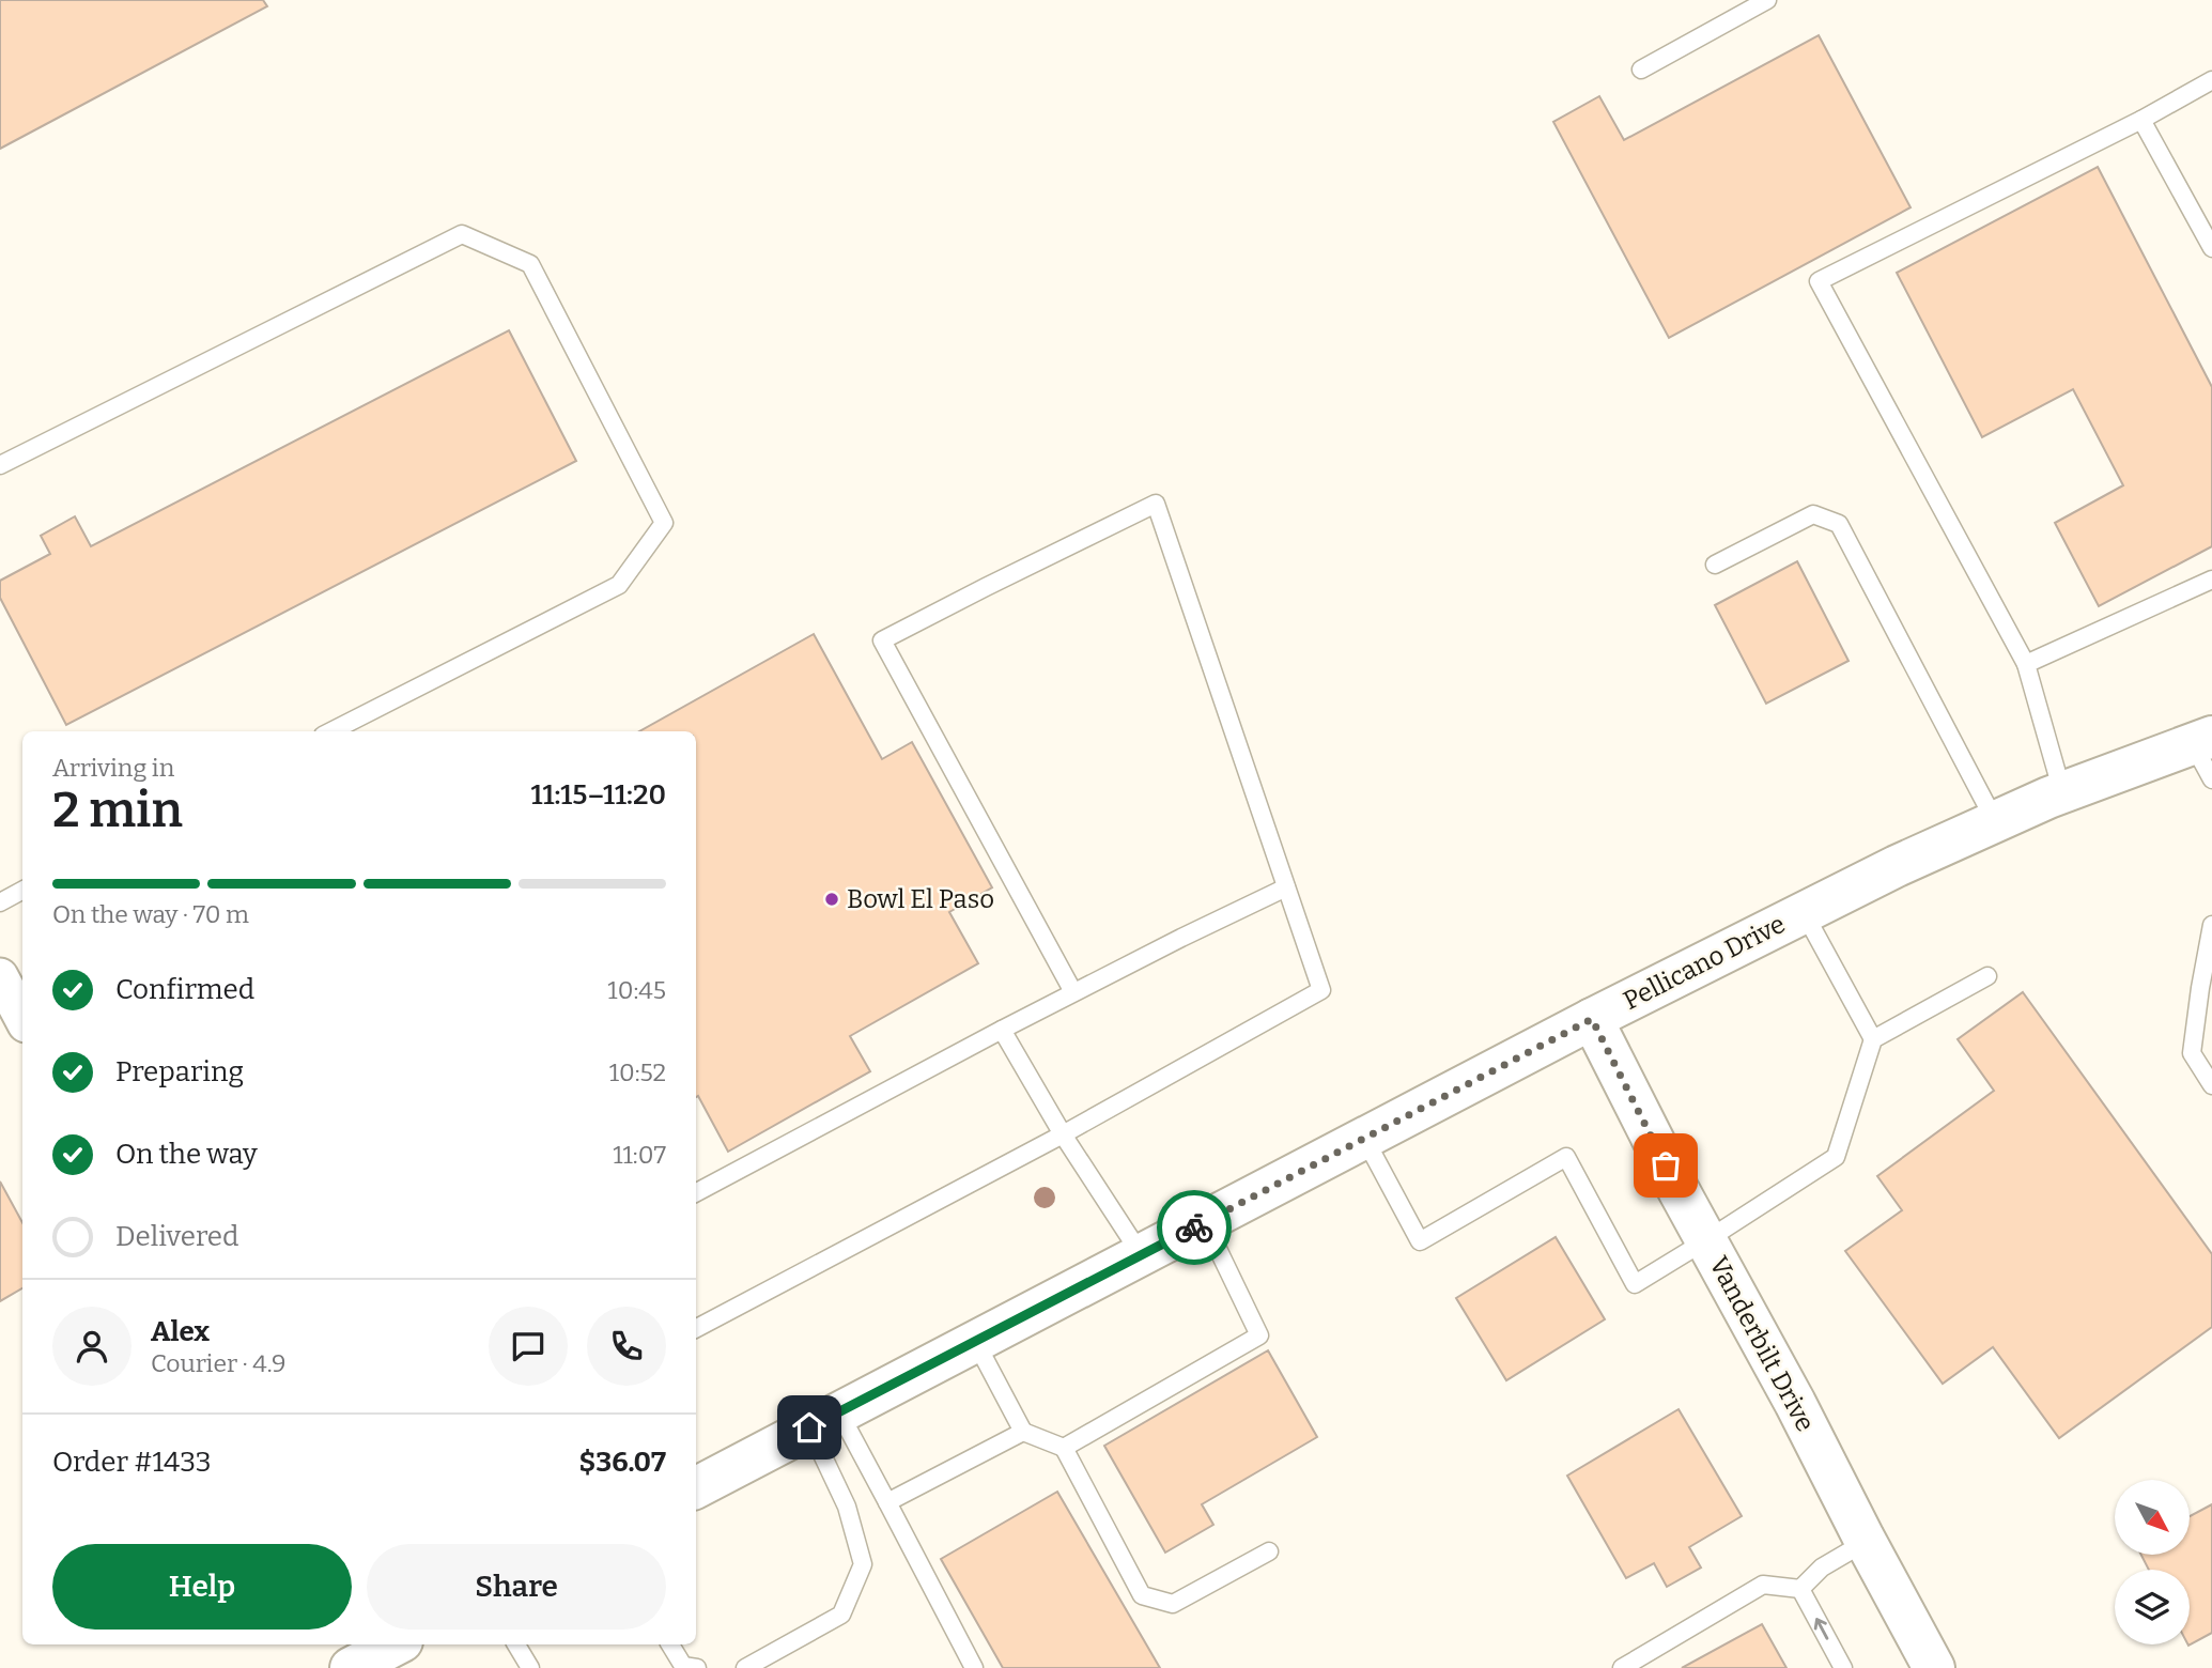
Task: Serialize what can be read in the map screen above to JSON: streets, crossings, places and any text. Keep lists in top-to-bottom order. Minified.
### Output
{"streets":{"street":["Pellicano Drive","Vanderbilt Drive"]},"crossings":[["Pellicano Drive","Vanderbilt Drive"]],"places":["Bowl El Paso"],"north":"bottom right","page":{"heading":["2 min","Arriving in","11:15–11:20"],"panel":["Alex","Courier · 4.9","Order #1433","$36.07"],"bar":"On the way · 70 m","list":[["Confirmed","10:45"],["Preparing","10:52"],["On the way","11:07"],"Delivered"],"buttons":["Help","Share"]}}
